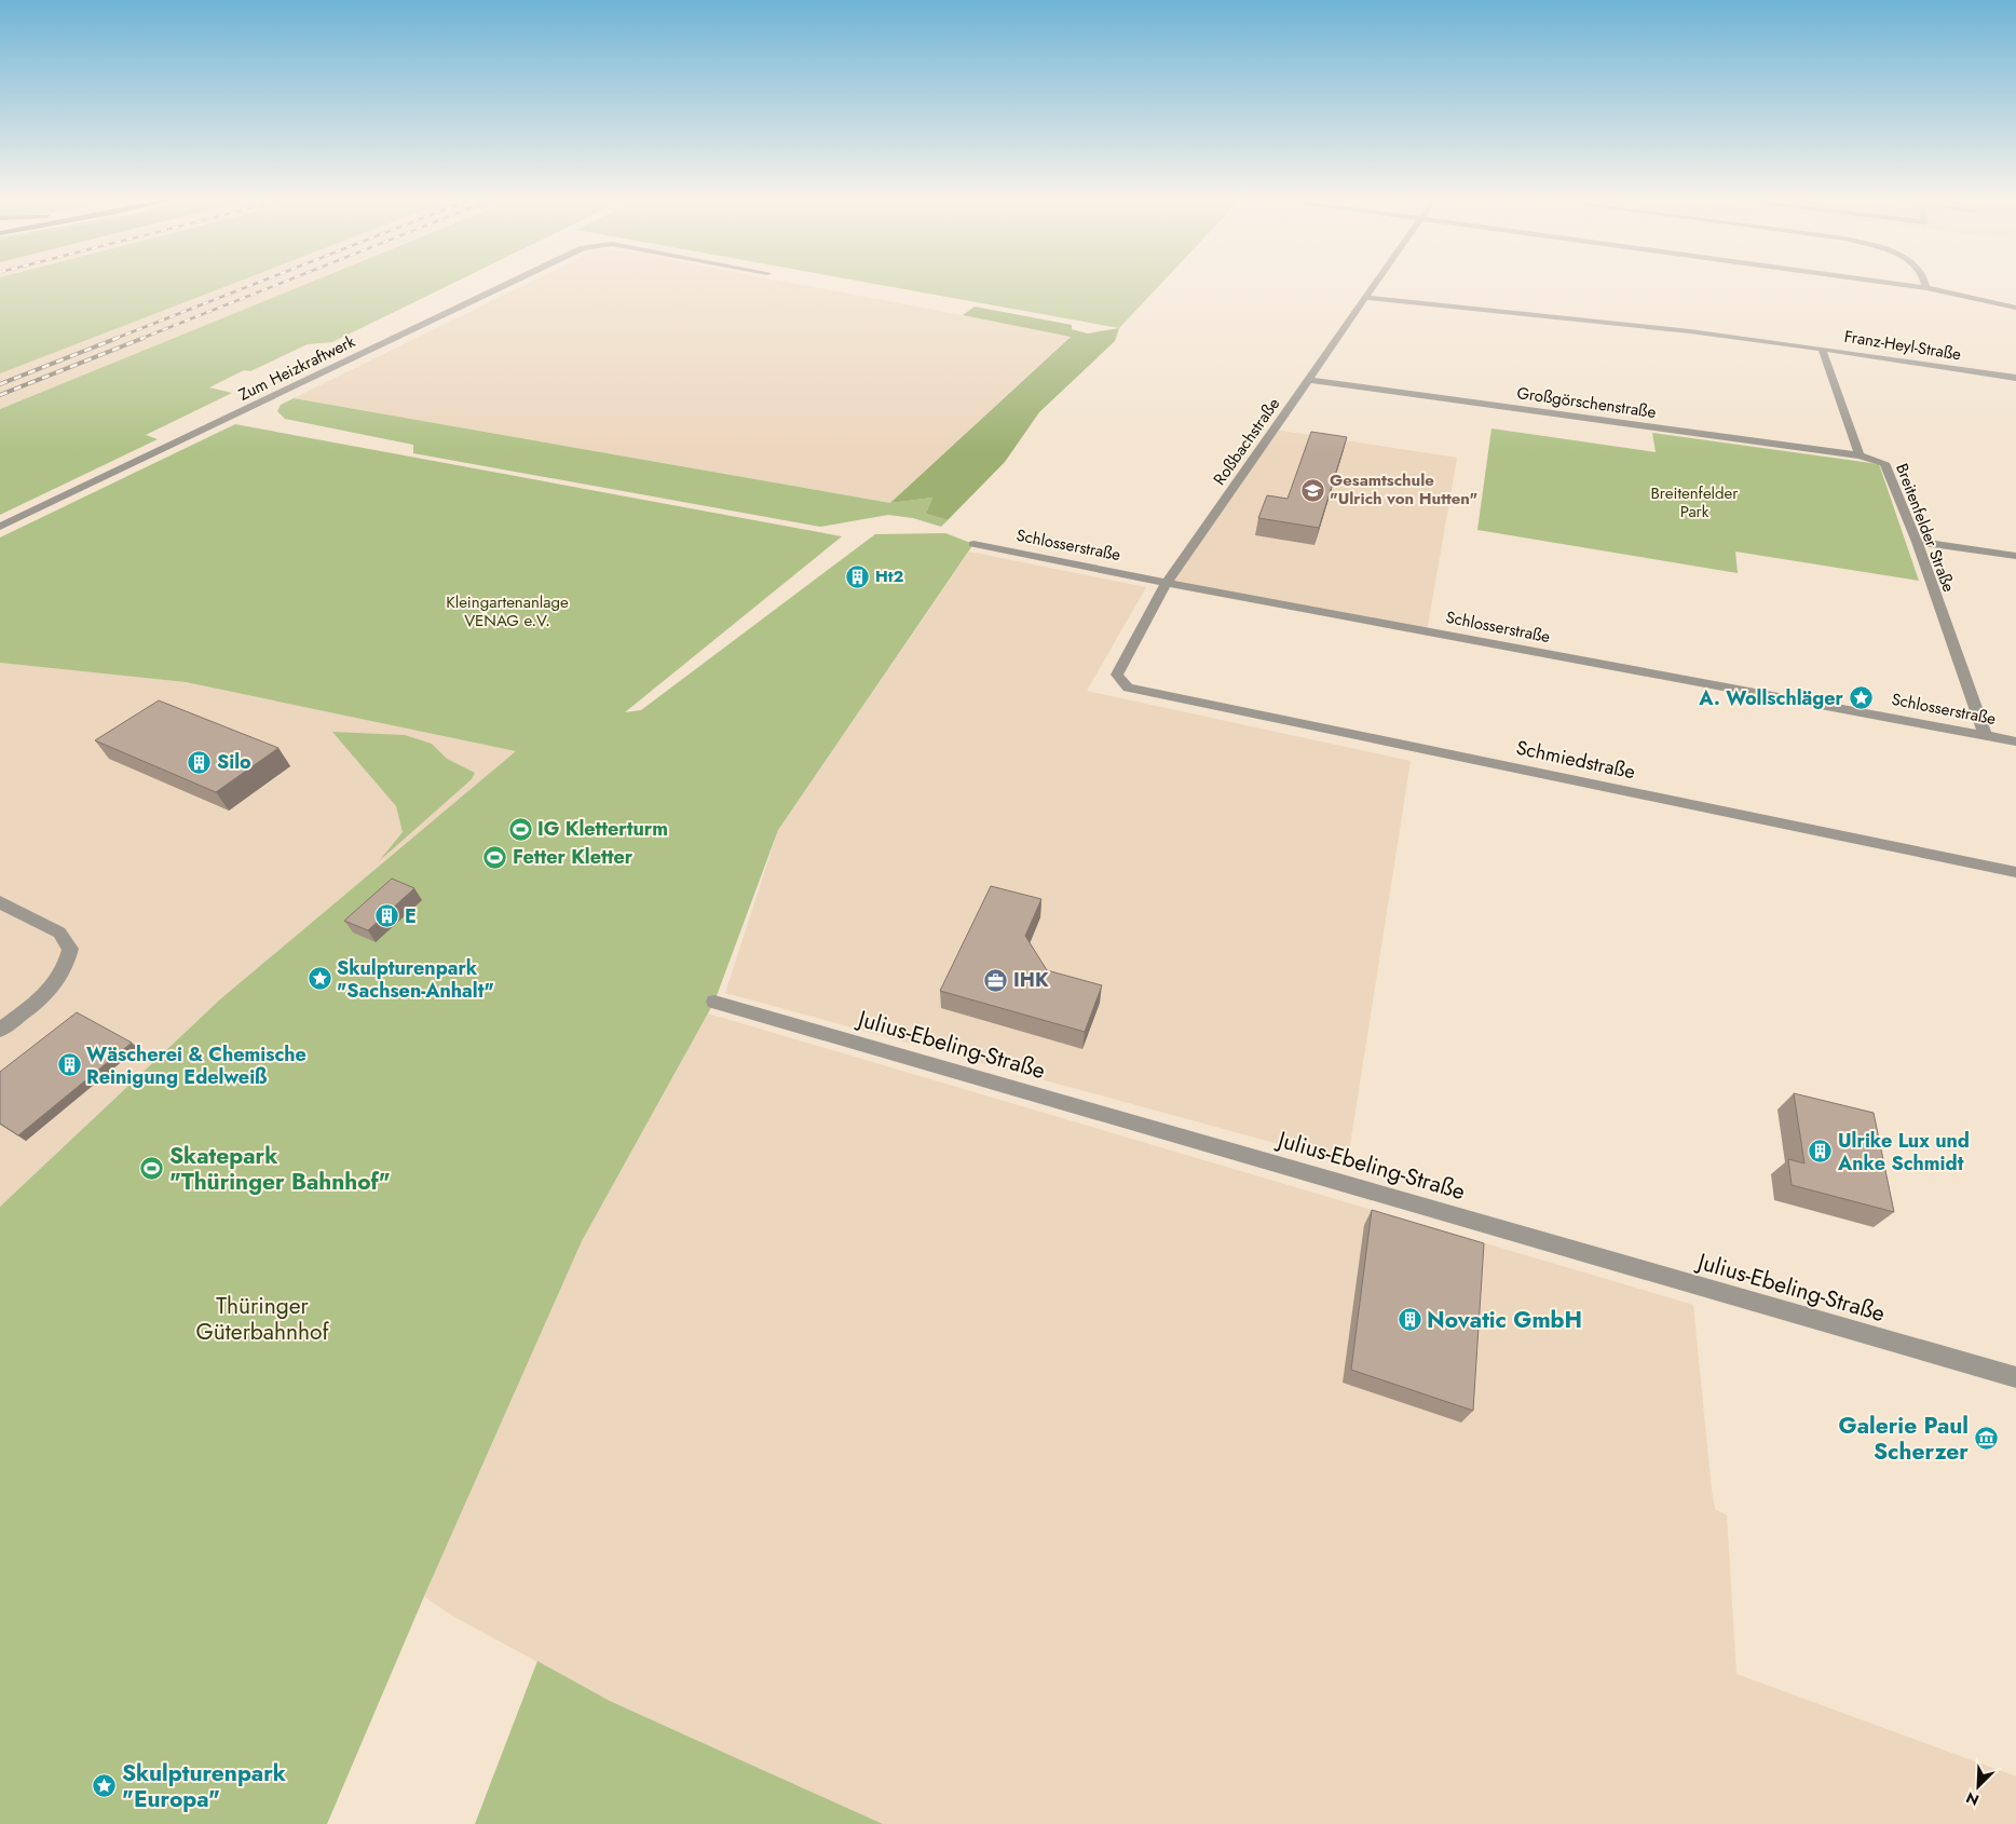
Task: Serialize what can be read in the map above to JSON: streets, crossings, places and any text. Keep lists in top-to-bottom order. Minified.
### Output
{"streets":{"street":["Franz-Heyl-Straße","Zum Heizkraftwerk","Großgörschenstraße","Roßbachstraße","Breitenfelder Straße","Schlosserstraße","Schmiedstraße","Julius-Ebeling-Straße"]},"crossings":[["Franz-Heyl-Straße","Roßbachstraße"],["Großgörschenstraße","Roßbachstraße"],["Großgörschenstraße","Breitenfelder Straße"],["Roßbachstraße","Schlosserstraße"],["Roßbachstraße","Schmiedstraße"],["Breitenfelder Straße","Schlosserstraße"]],"parks":["Breitenfelder Park","Kleingartenanlage VENAG e.V.","Thüringer Güterbahnhof"],"places":{"school or university":["Gesamtschule \"Ulrich von Hutten\""],"building":["Ht2","Silo","E","Wäscherei & Chemische Reinigung Edelweiß","Ulrike Lux und Anke Schmidt","Novatic GmbH"],"place":["A. Wollschläger","Skulpturenpark \"Sachsen-Anhalt\"","Skulpturenpark \"Europa\""],"sports":["IG Kletterturm","Fetter Kletter","Skatepark \"Thüringer Bahnhof\""],"office":["IHK"],"museum":["Galerie Paul Scherzer"]},"north":"bottom left"}
